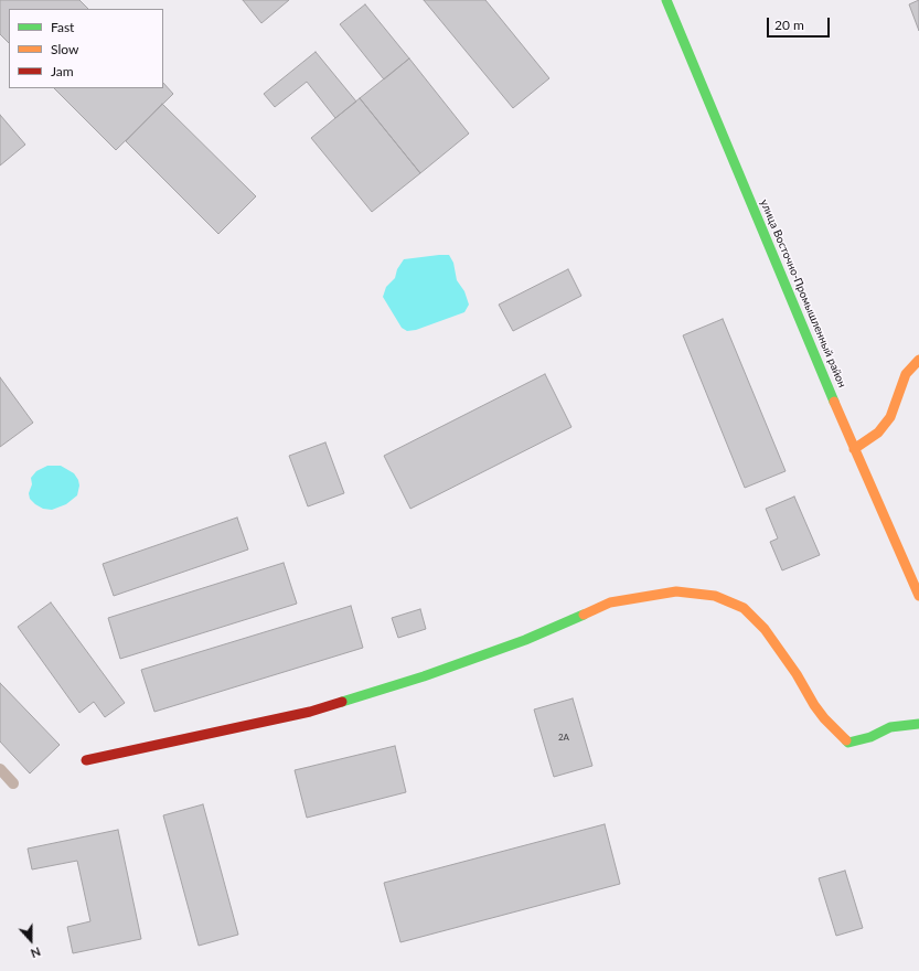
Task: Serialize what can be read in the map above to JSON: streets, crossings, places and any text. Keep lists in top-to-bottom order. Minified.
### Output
{"streets":{"street":["улица Восточно-Промышленный район"]},"house_numbers":["2А"],"legend":["Fast","Slow","Jam"],"scale_bar":"20 m","north":"bottom"}
